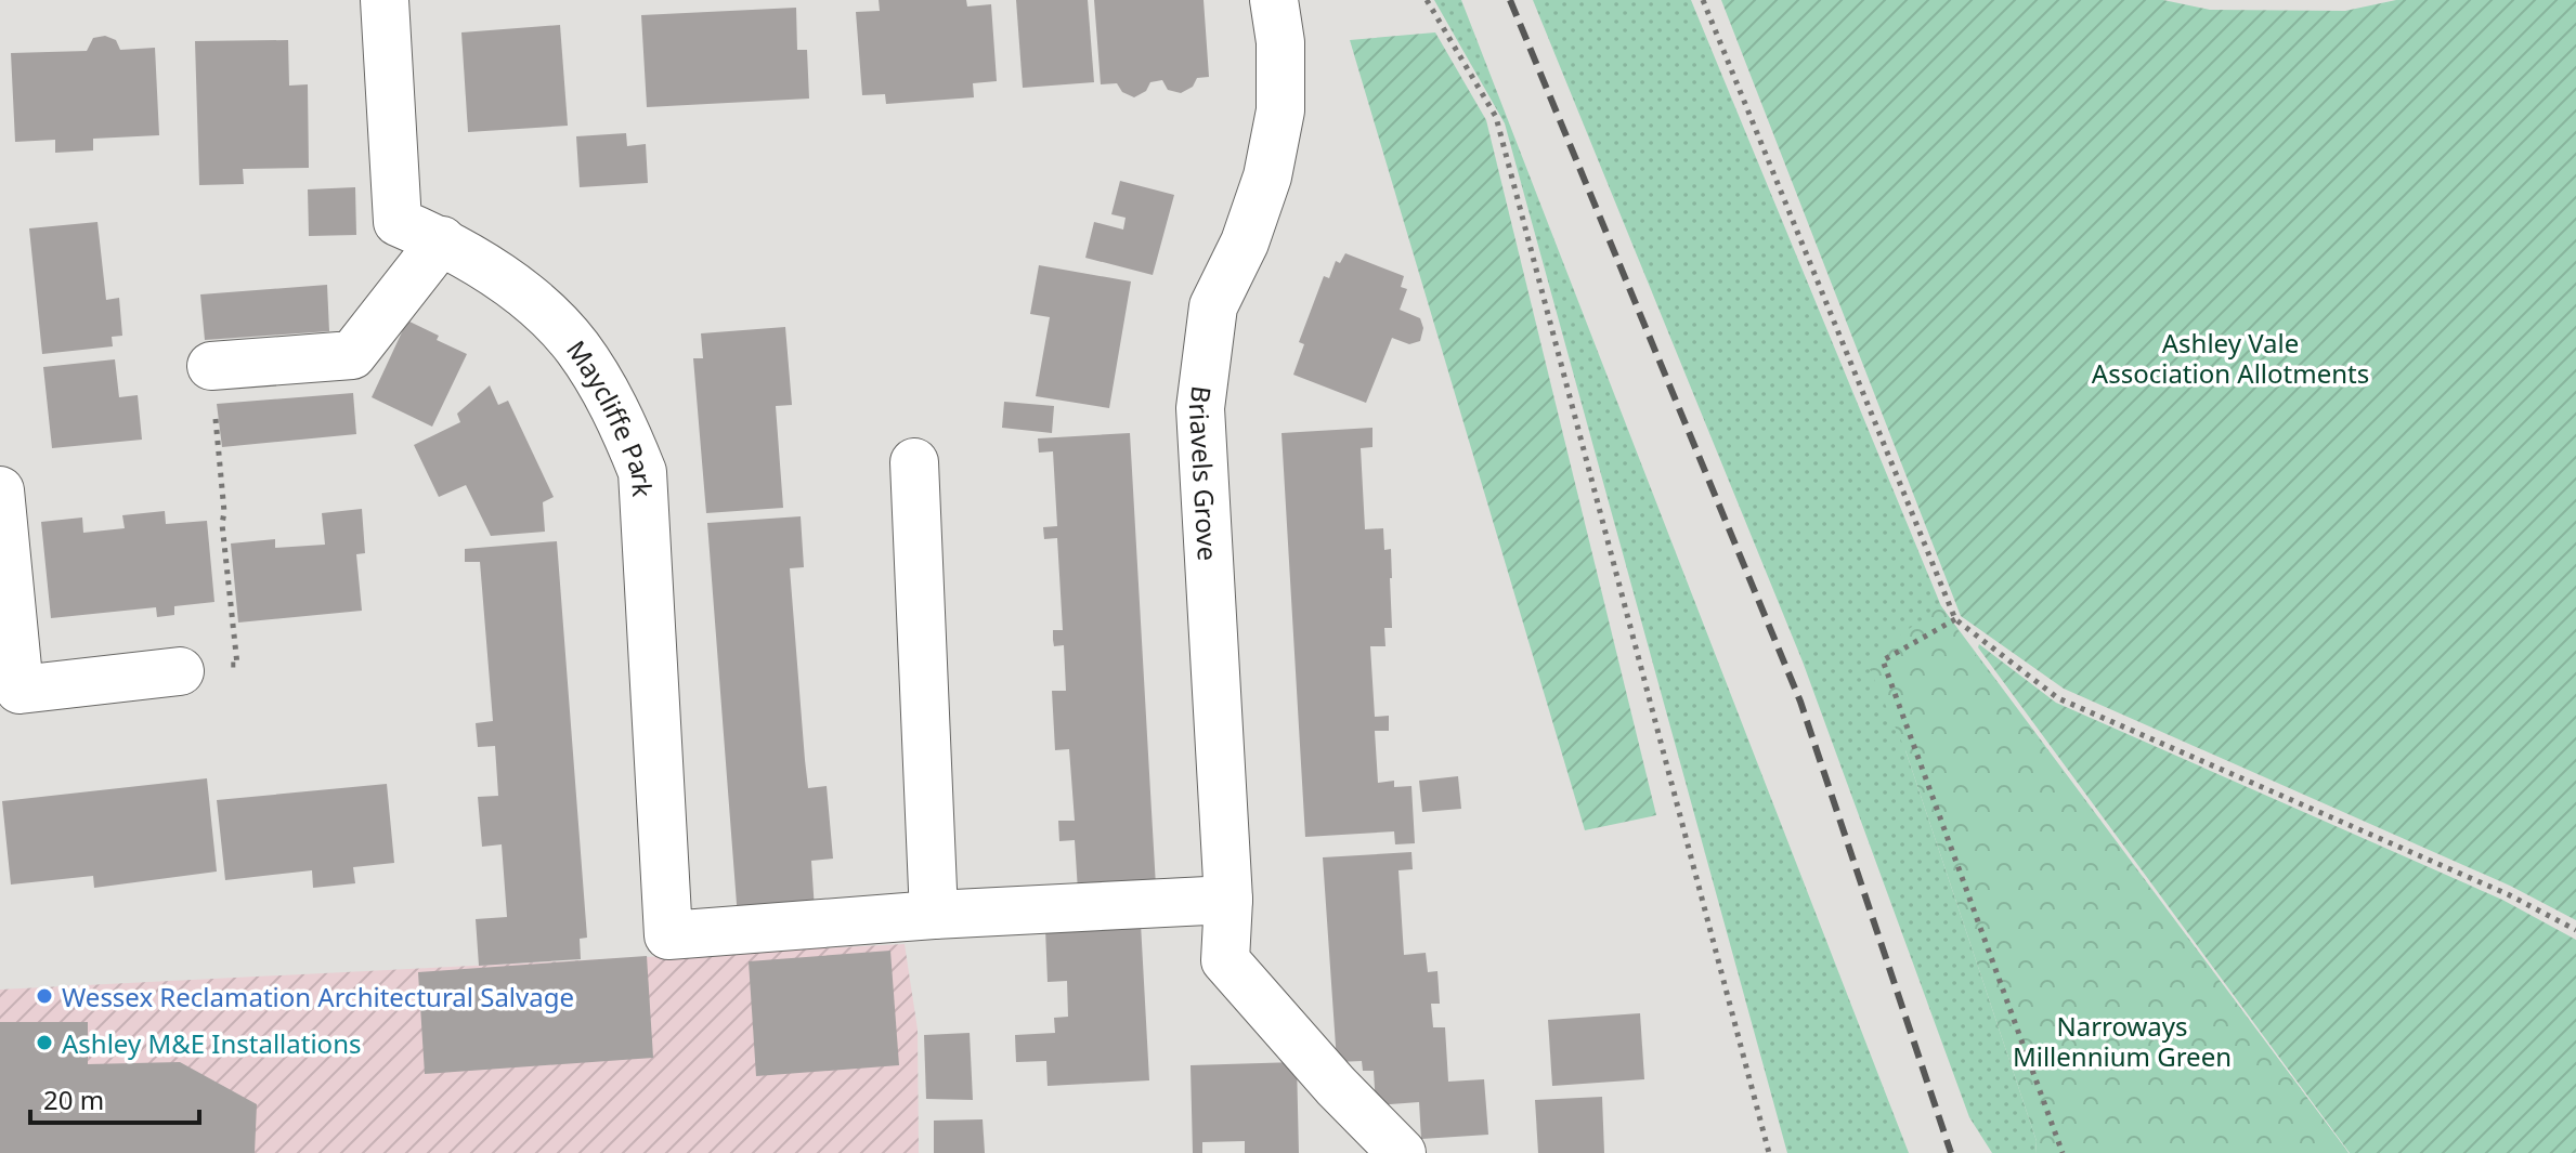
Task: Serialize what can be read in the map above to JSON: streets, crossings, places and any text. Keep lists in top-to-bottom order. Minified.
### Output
{"streets":{"street":["Maycliffe Park","Briavels Grove"]},"parks":["Ashley Vale Association Allotments","Narroways Millennium Green"],"places":["Wessex Reclamation Architectural Salvage","Ashley M&E Installations"],"scale_bar":"20 m"}
